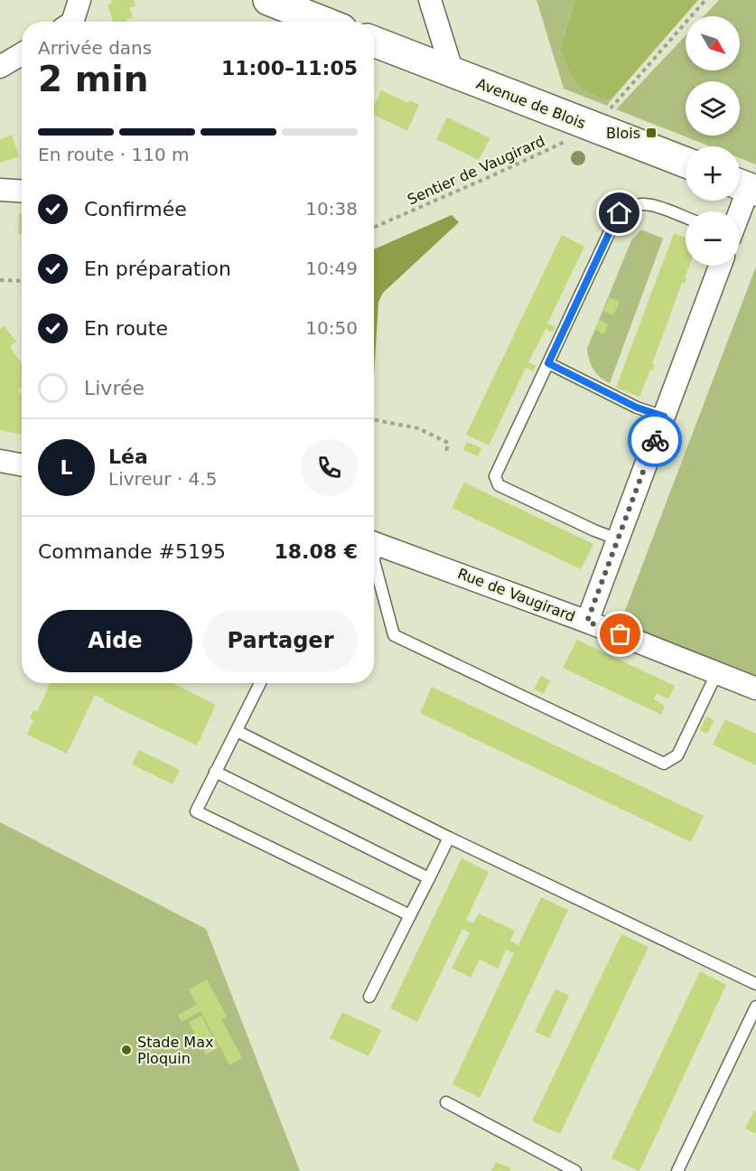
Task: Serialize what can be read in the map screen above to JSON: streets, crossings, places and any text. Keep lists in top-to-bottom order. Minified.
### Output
{"streets":{"main road":["Avenue de Blois"],"street":["Rue de Vaugirard"],"path":["Sentier de Vaugirard"]},"crossings":[["Avenue de Blois","Sentier de Vaugirard"]],"places":{"transit":["Blois"],"other":["Stade Max Ploquin"]},"north":"bottom right","page":{"map_buttons":["+","−"],"heading":["2 min","Arrivée dans","11:00–11:05"],"panel":["Léa","Livreur · 4.5","Commande #5195","18.08 €"],"bar":"En route · 110 m","list":[["Confirmée","10:38"],["En préparation","10:49"],["En route","10:50"],"Livrée"],"round":"L","buttons":["Aide","Partager"]}}
